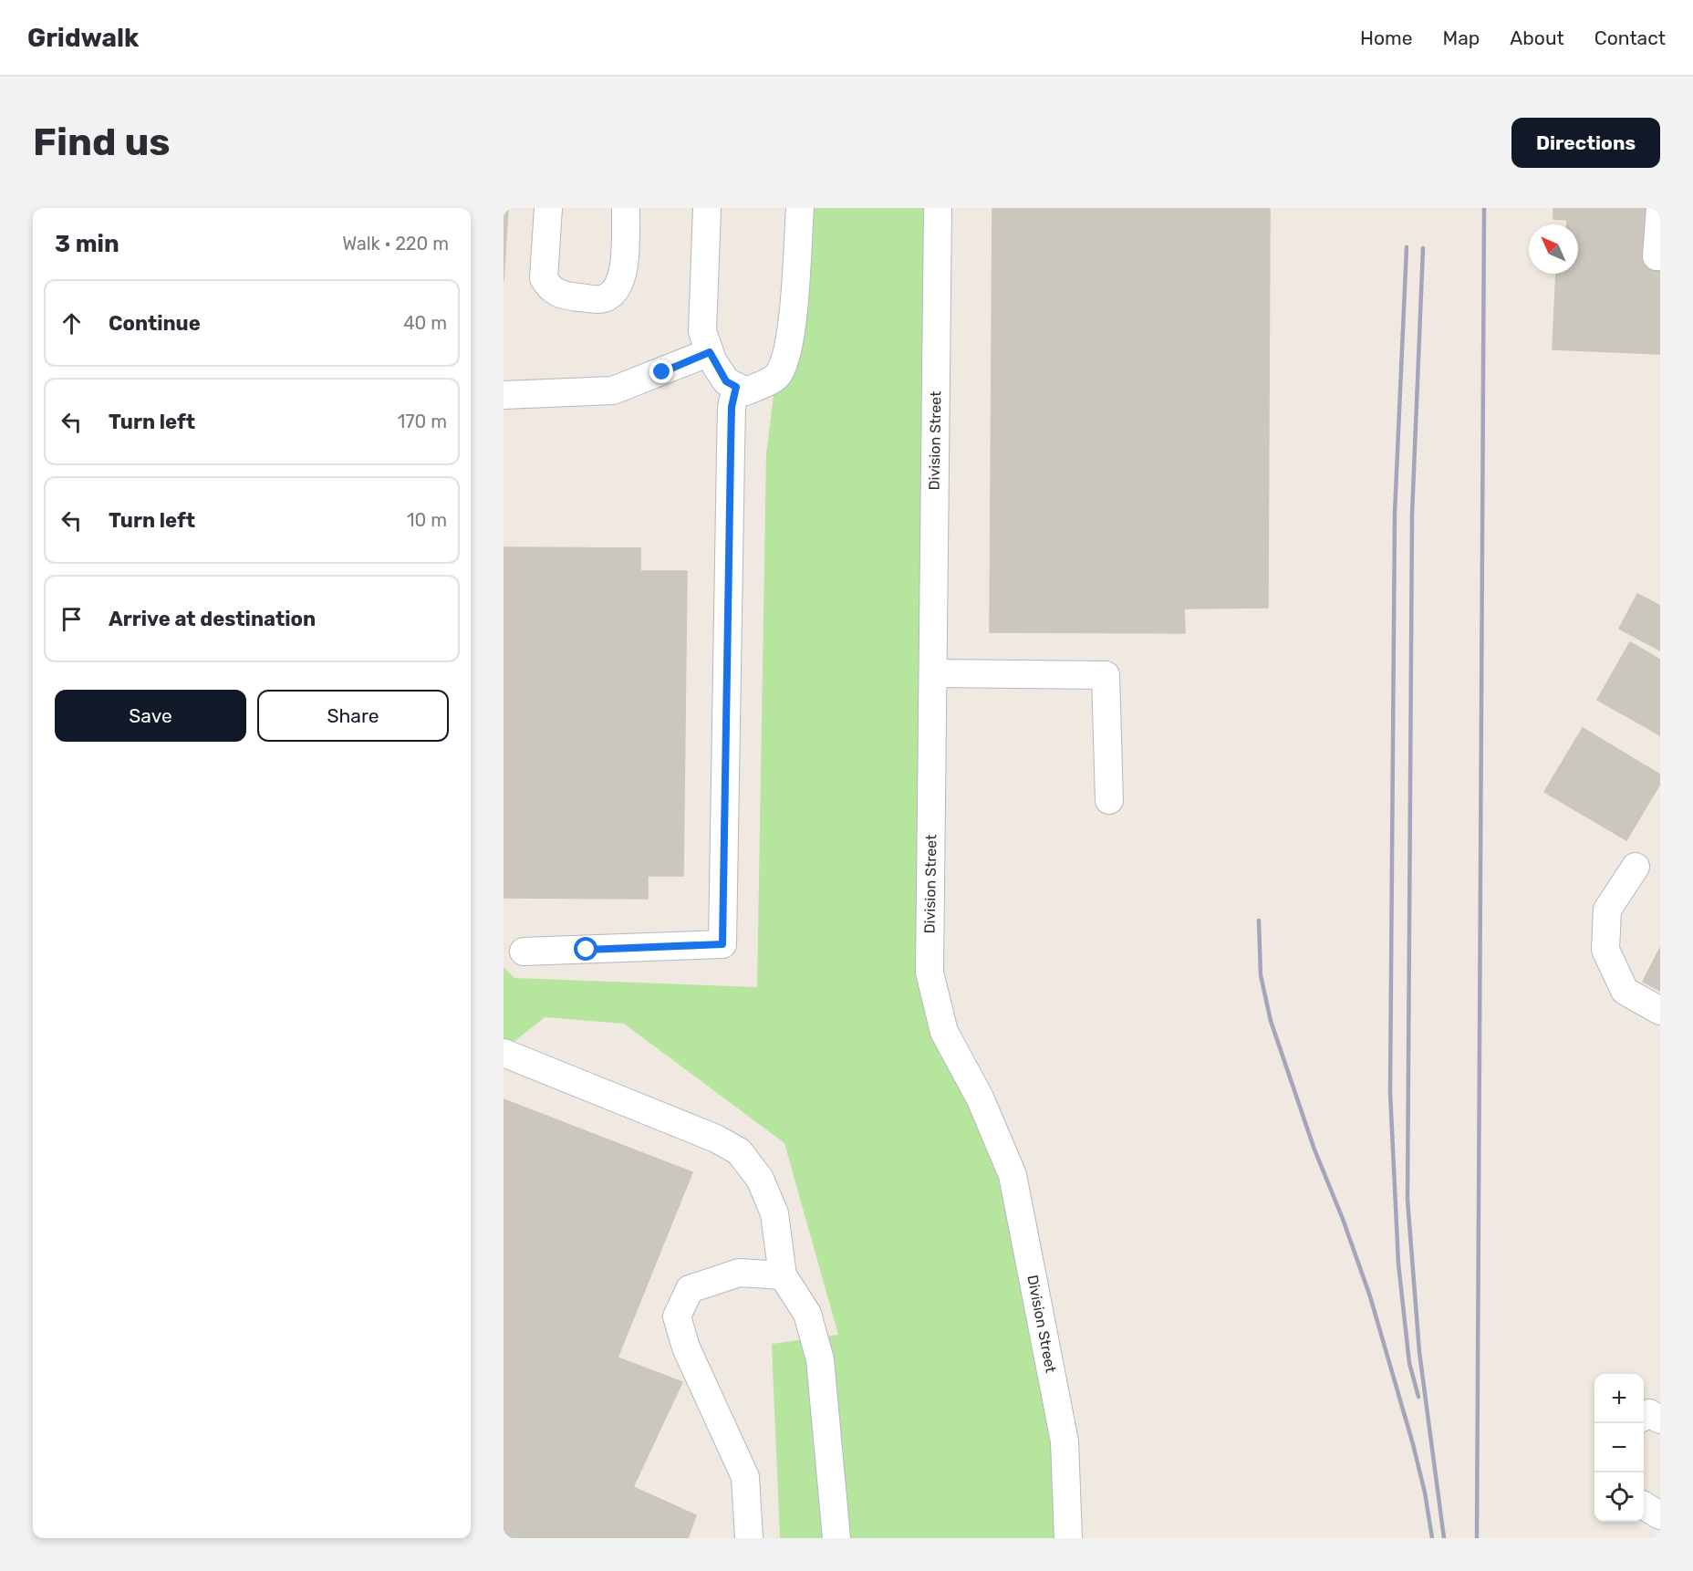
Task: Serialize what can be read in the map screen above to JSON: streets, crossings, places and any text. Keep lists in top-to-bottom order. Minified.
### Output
{"streets":{"lane":["Division Street"]},"north":"top left","page":{"header":"Gridwalk","nav":["Home","Map","About","Contact"],"buttons":["Directions",["Save","Share"]],"title":"Find us","heading":["3 min","Walk · 220 m"],"list":[["Continue","40 m"],["Turn left","170 m"],["Turn left","10 m"],"Arrive at destination"],"map_buttons":["+","−"]}}
